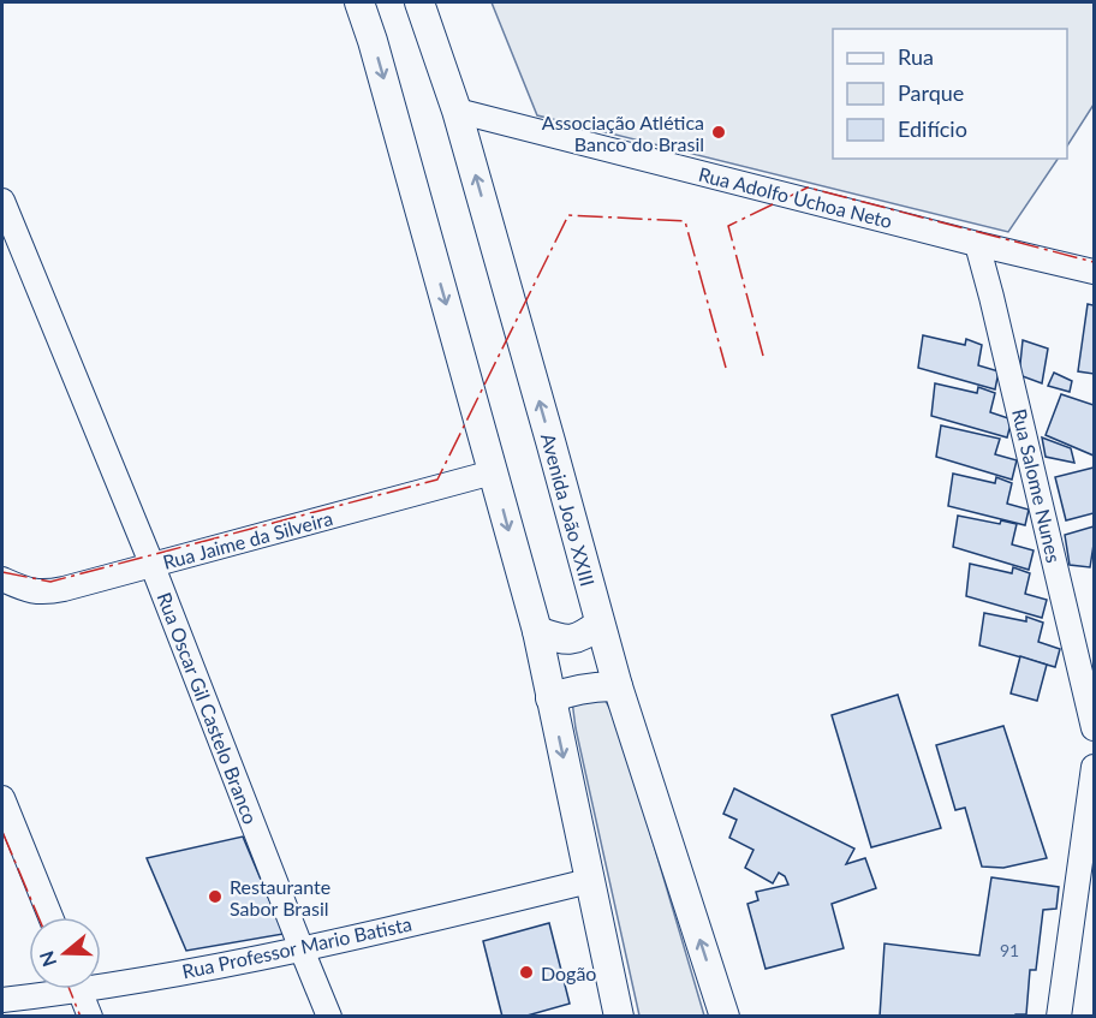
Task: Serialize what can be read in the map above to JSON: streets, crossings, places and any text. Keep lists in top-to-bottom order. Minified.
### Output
{"streets":{"main road":["Avenida João XXIII"],"street":["Rua Adolfo Uchoa Neto","Rua Salome Nunes","Rua Jaime da Silveira","Rua Oscar Gil Castelo Branco","Rua Professor Mario Batista"]},"crossings":[["Rua Adolfo Uchoa Neto","Rua Salome Nunes"],["Rua Adolfo Uchoa Neto","Avenida João XXIII"],["Rua Jaime da Silveira","Rua Oscar Gil Castelo Branco"],["Rua Oscar Gil Castelo Branco","Rua Professor Mario Batista"]],"places":["Associação Atlética Banco do Brasil","Restaurante Sabor Brasil","Dogão"],"house_numbers":["91"],"legend":["Rua","Parque","Edifício"],"north":"left"}
